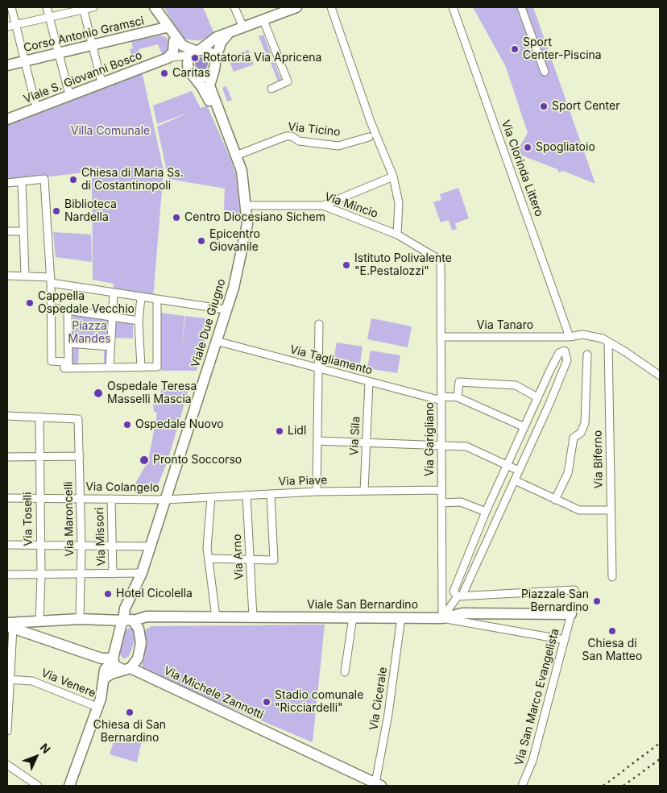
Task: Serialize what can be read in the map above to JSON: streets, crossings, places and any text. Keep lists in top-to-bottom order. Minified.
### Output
{"streets":{"main road":["Corso Antonio Gramsci","Viale S. Giovanni Bosco","Viale Due Giugno","Viale San Bernardino","Via Michele Zannotti"],"street":["Via Ticino","Via Clorinda Littero","Via Mincio","Via Tanaro","Via Tagliamento","Via Sila","Via Garigliano","Via Biferno","Via Piave","Via Colangelo","Via Toselli","Via Maroncelli","Via Missori","Via Arno","Via Venere","Via San Marco Evangelista","Via Cicerale"]},"crossings":[["Corso Antonio Gramsci","Viale Due Giugno"],["Viale S. Giovanni Bosco","Viale Due Giugno"],["Via Ticino","Viale Due Giugno"],["Via Clorinda Littero","Via Tanaro"],["Via Mincio","Viale Due Giugno"],["Via Mincio","Via Garigliano"],["Viale Due Giugno","Via Tagliamento"],["Viale Due Giugno","Via Piave"],["Viale Due Giugno","Via Colangelo"],["Viale Due Giugno","Viale San Bernardino"],["Viale Due Giugno","Via Michele Zannotti"],["Via Tanaro","Via Garigliano"],["Via Tanaro","Via Biferno"],["Via Tagliamento","Via Sila"],["Via Tagliamento","Via Garigliano"],["Via Sila","Via Piave"],["Via Garigliano","Via Piave"],["Via Garigliano","Viale San Bernardino"],["Via Piave","Via Colangelo"],["Via Piave","Via Arno"],["Via Colangelo","Via Toselli"],["Via Colangelo","Via Maroncelli"],["Via Colangelo","Via Missori"],["Via Toselli","Via Maroncelli"],["Via Arno","Viale San Bernardino"],["Viale San Bernardino","Via San Marco Evangelista"],["Viale San Bernardino","Via Cicerale"],["Via Michele Zannotti","Via Cicerale"]],"parks":["Villa Comunale","Piazza Mandes"],"places":["Sport Center-Piscina","Rotatoria Via Apricena","Caritas","Sport Center","Spogliatoio","Chiesa di Maria Ss. di Costantinopoli","Biblioteca Nardella","Centro Diocesiano Sichem","Epicentro Giovanile","Istituto Polivalente \"E.Pestalozzi\"","Cappella Ospedale Vecchio","Ospedale Teresa Masselli Mascia","Ospedale Nuovo","Lidl","Pronto Soccorso","Hotel Cicolella","Piazzale San Bernardino","Chiesa di San Matteo","Stadio comunale \"Ricciardelli\"","Chiesa di San Bernardino"],"north":"top right"}
